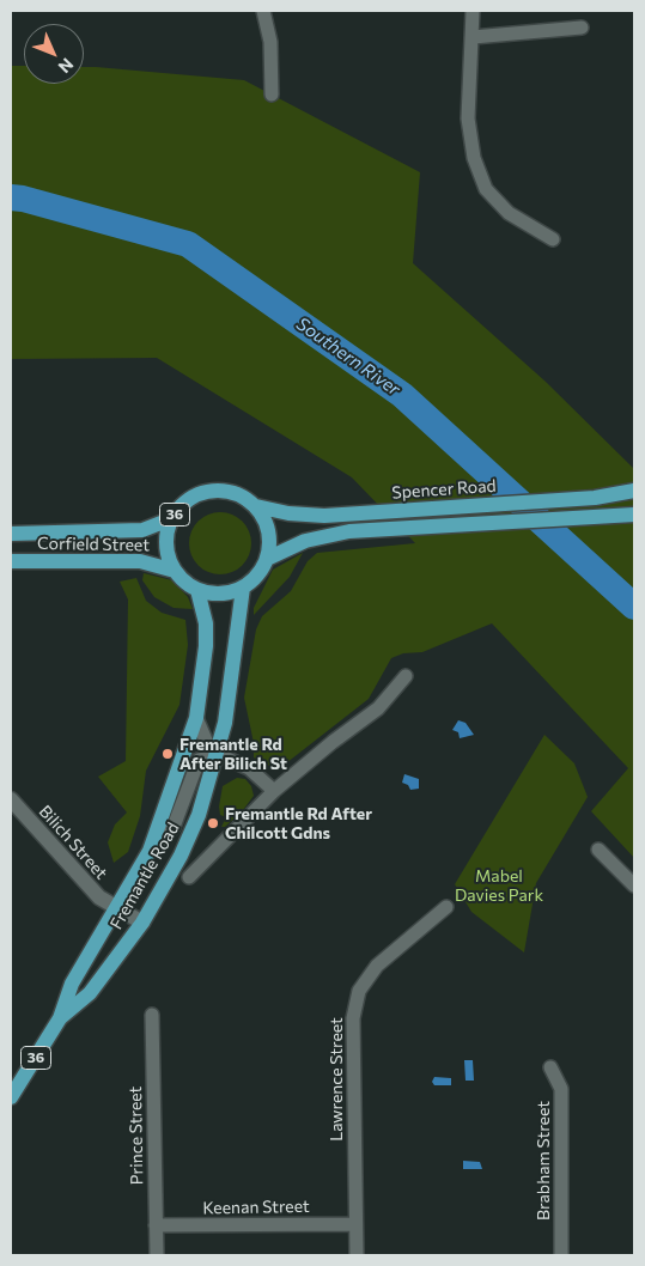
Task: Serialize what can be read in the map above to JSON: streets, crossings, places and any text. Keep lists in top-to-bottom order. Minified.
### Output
{"streets":{"main road":["Spencer Road","36","Corfield Street","Fremantle Road"],"street":["Bilich Street","Lawrence Street","Prince Street","Brabham Street","Keenan Street"]},"crossings":[["Spencer Road","36"],["Spencer Road","Corfield Street"],["Spencer Road","Fremantle Road"],["36","Corfield Street"],["36","Fremantle Road"],["Corfield Street","Fremantle Road"],["Bilich Street","Fremantle Road"],["Lawrence Street","Keenan Street"],["Prince Street","Keenan Street"]],"water":["Southern River"],"parks":["Mabel Davies Park"],"places":["Fremantle Rd After Bilich St","Fremantle Rd After Chilcott Gdns"],"north":"bottom right"}
